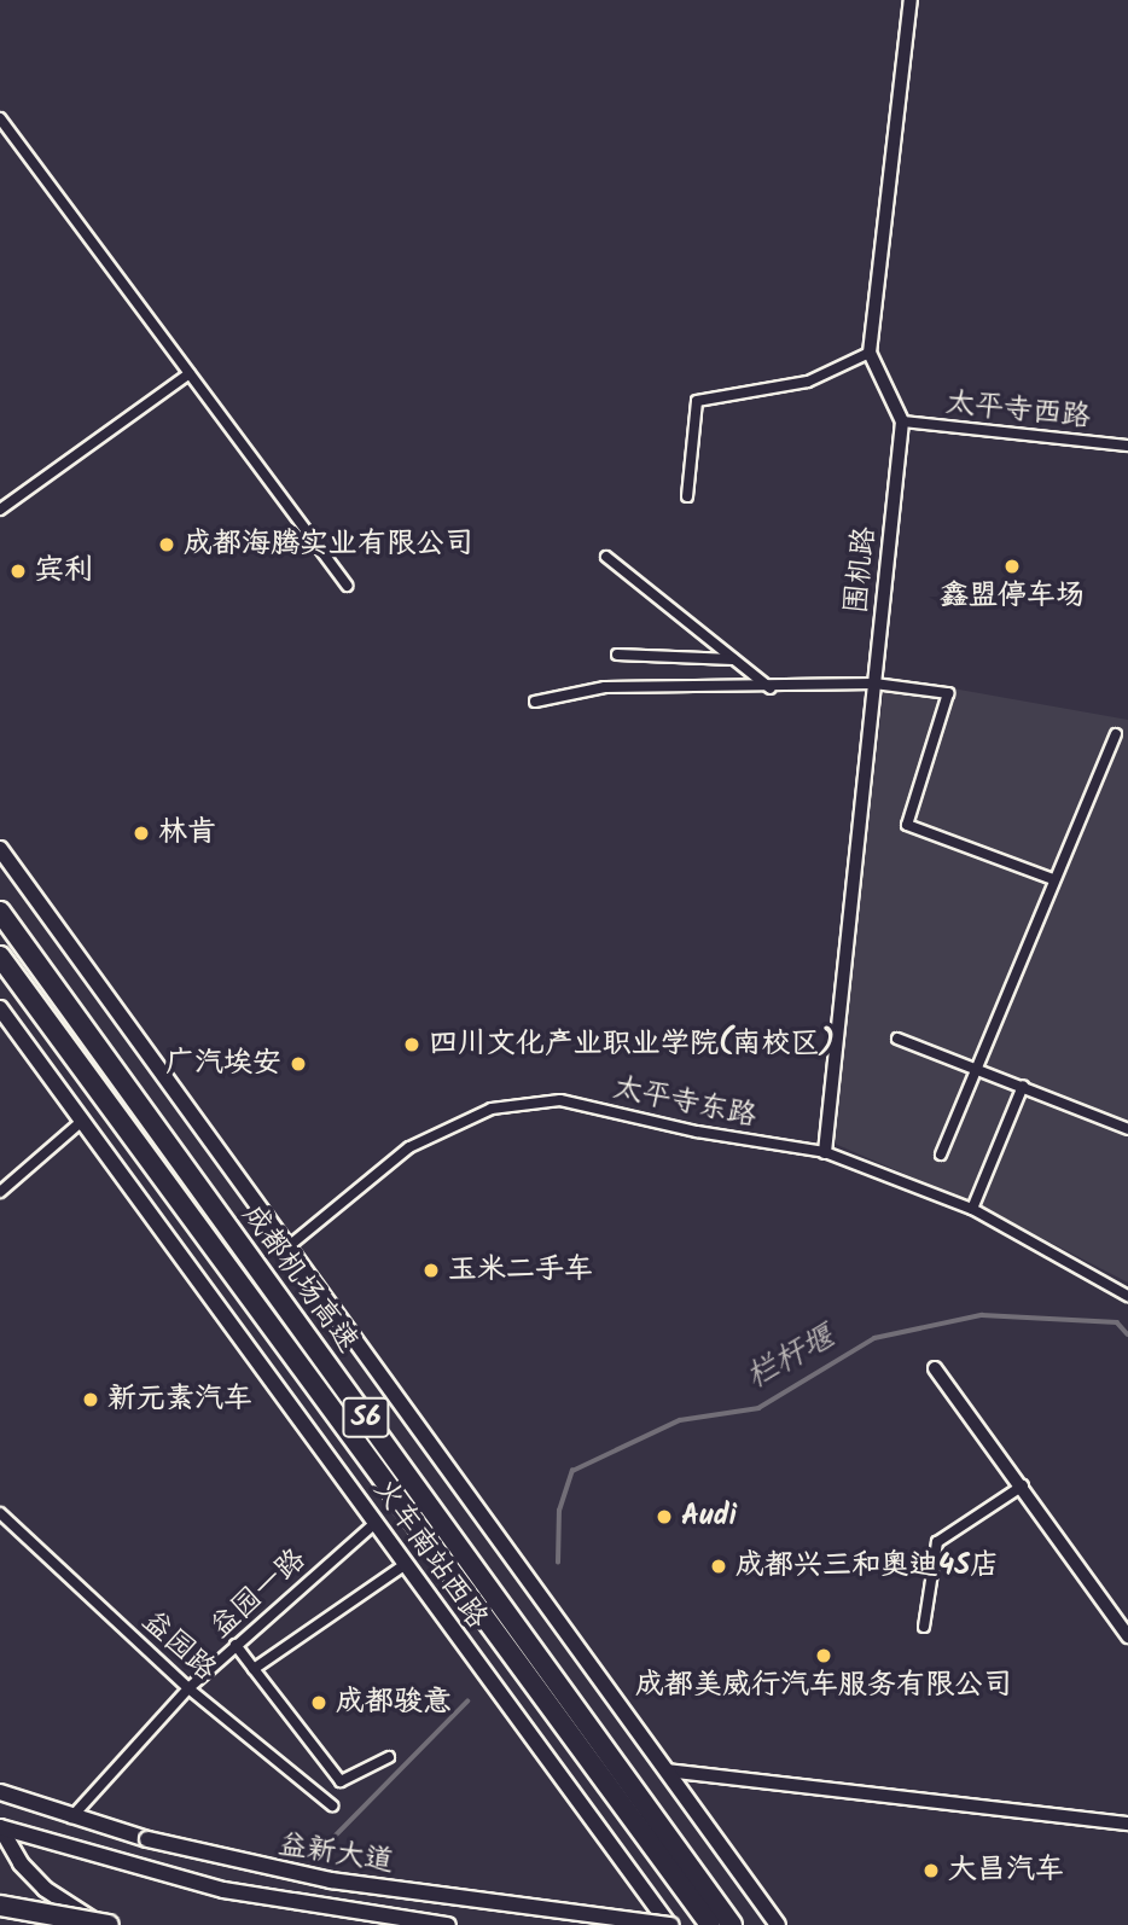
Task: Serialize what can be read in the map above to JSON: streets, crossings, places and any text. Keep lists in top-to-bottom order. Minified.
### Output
{"streets":{"highway":["成都机场高速","S6"],"main road":["火车南站西路","益新大道"],"street":["太平寺西路","围机路","太平寺东路","益园一路","益园路"]},"crossings":[["太平寺西路","围机路"],["围机路","太平寺东路"],["火车南站西路","益园一路"],["火车南站西路","益新大道"],["益园一路","益园路"],["益园一路","益新大道"]],"water":["栏杆堰"],"places":["成都海腾实业有限公司","鑫盟停车场","宾利","林肯","四川文化产业职业学院(南校区)","广汽埃安","玉米二手车","新元素汽车","Audi","成都兴三和奥迪4S店","成都美威行汽车服务有限公司","成都骏意","大昌汽车"]}
